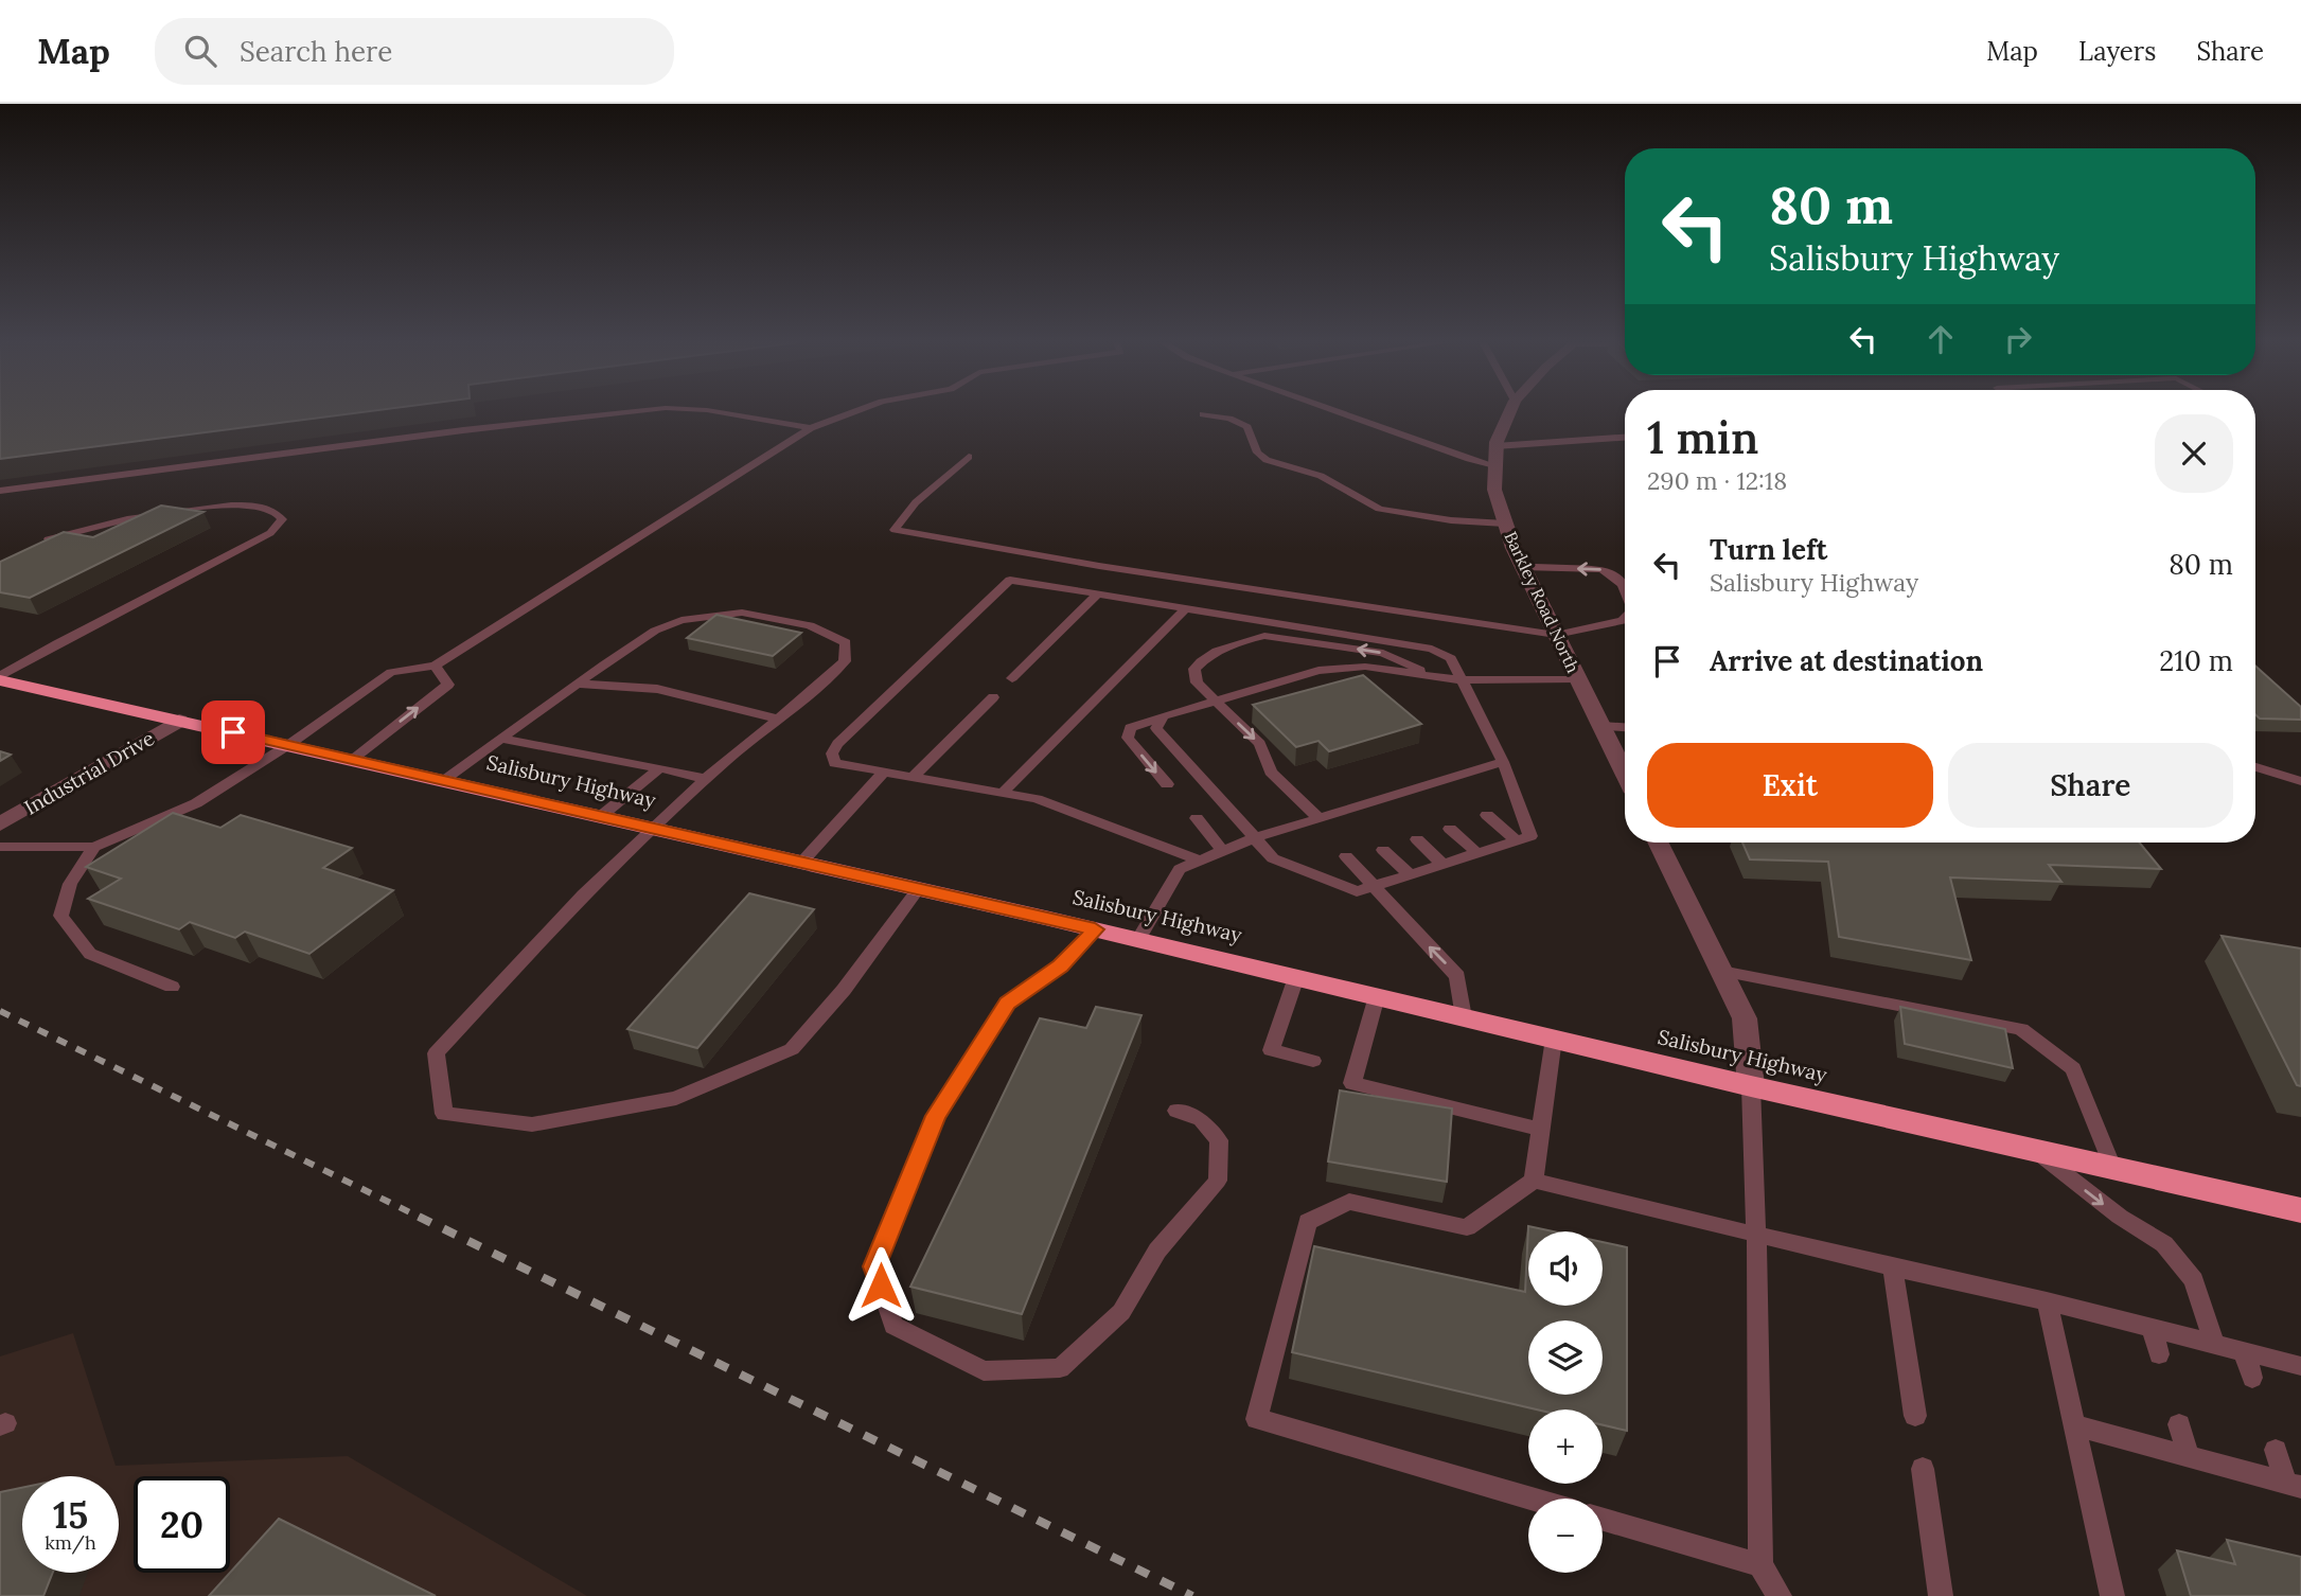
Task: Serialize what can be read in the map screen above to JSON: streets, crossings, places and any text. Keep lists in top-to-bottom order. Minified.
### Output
{"streets":{"highway":["Salisbury Highway"],"street":["Barkley Road North","Industrial Drive"]},"crossings":[["Industrial Drive","Salisbury Highway"]],"page":{"header":"Map","search":"Search here","nav":["Map","Layers","Share"],"turn":["80 m","Salisbury Highway"],"heading":["1 min","290 m · 12:18"],"list":[{"name":"Turn left","note":"Salisbury Highway","value":"80 m"},{"name":"Arrive at destination","value":"210 m"}],"buttons":["Exit","Share"],"map_buttons":["+","−"],"speed":"15 km/h","limit":"20"}}
